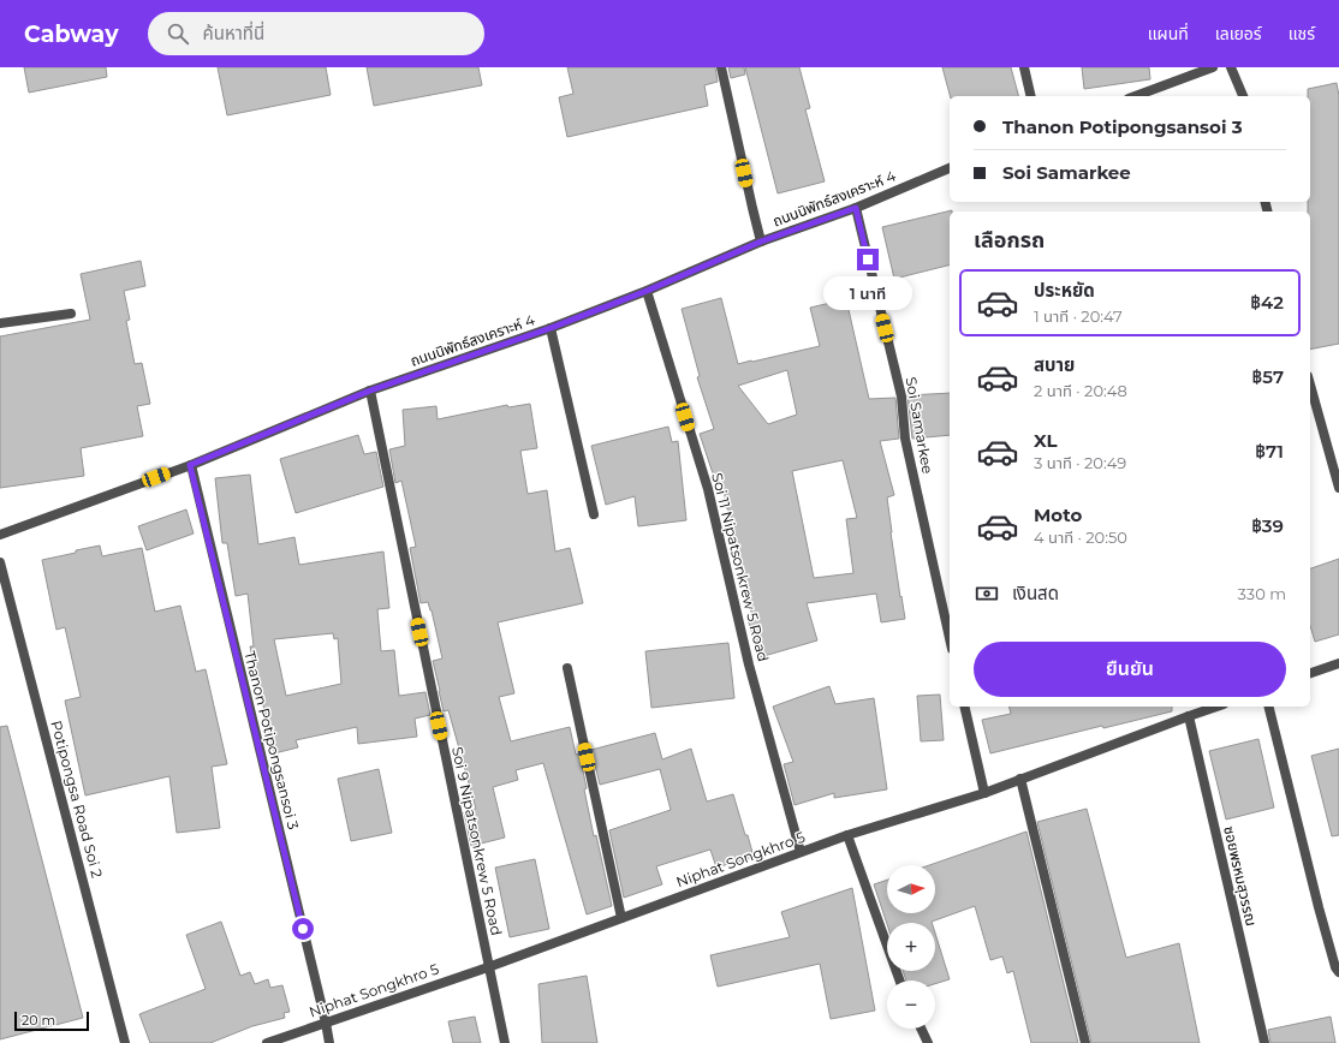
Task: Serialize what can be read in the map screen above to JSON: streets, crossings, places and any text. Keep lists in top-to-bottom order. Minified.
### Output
{"streets":{"street":["ถนนนิพัทธ์สงเคราะห์ 4","Soi Samarkee","Soi 11 Nipatsonkrew 5 Road","Thanon Potipongsansoi 3","Potipongsa Road Soi 2","Soi 9 Nipatsonkrew 5 Road","Niphat Songkhro 5","ซอยพรหมสุวรรณ"]},"crossings":[["ถนนนิพัทธ์สงเคราะห์ 4","Soi Samarkee"],["ถนนนิพัทธ์สงเคราะห์ 4","Soi 11 Nipatsonkrew 5 Road"],["ถนนนิพัทธ์สงเคราะห์ 4","Thanon Potipongsansoi 3"],["ถนนนิพัทธ์สงเคราะห์ 4","Soi 9 Nipatsonkrew 5 Road"],["Soi 11 Nipatsonkrew 5 Road","Niphat Songkhro 5"],["Thanon Potipongsansoi 3","Niphat Songkhro 5"],["Soi 9 Nipatsonkrew 5 Road","Niphat Songkhro 5"],["Niphat Songkhro 5","ซอยพรหมสุวรรณ"]],"scale_bar":"20 m","north":"right","page":{"header":"Cabway","search":"ค้นหาที่นี่","nav":["แผนที่","เลเยอร์","แชร์"],"banner":["Thanon Potipongsansoi 3","Soi Samarkee"],"heading":"เลือกรถ","list":[{"name":"ประหยัด","note":"1 นาที · 20:47","value":"฿42"},{"name":"สบาย","note":"2 นาที · 20:48","value":"฿57"},{"name":"XL","note":"3 นาที · 20:49","value":"฿71"},{"name":"Moto","note":"4 นาที · 20:50","value":"฿39"}],"bubble":"1 นาที","pay":["เงินสด","330 m"],"buttons":"ยืนยัน","map_buttons":["+","−"],"scale":"20 m"}}
